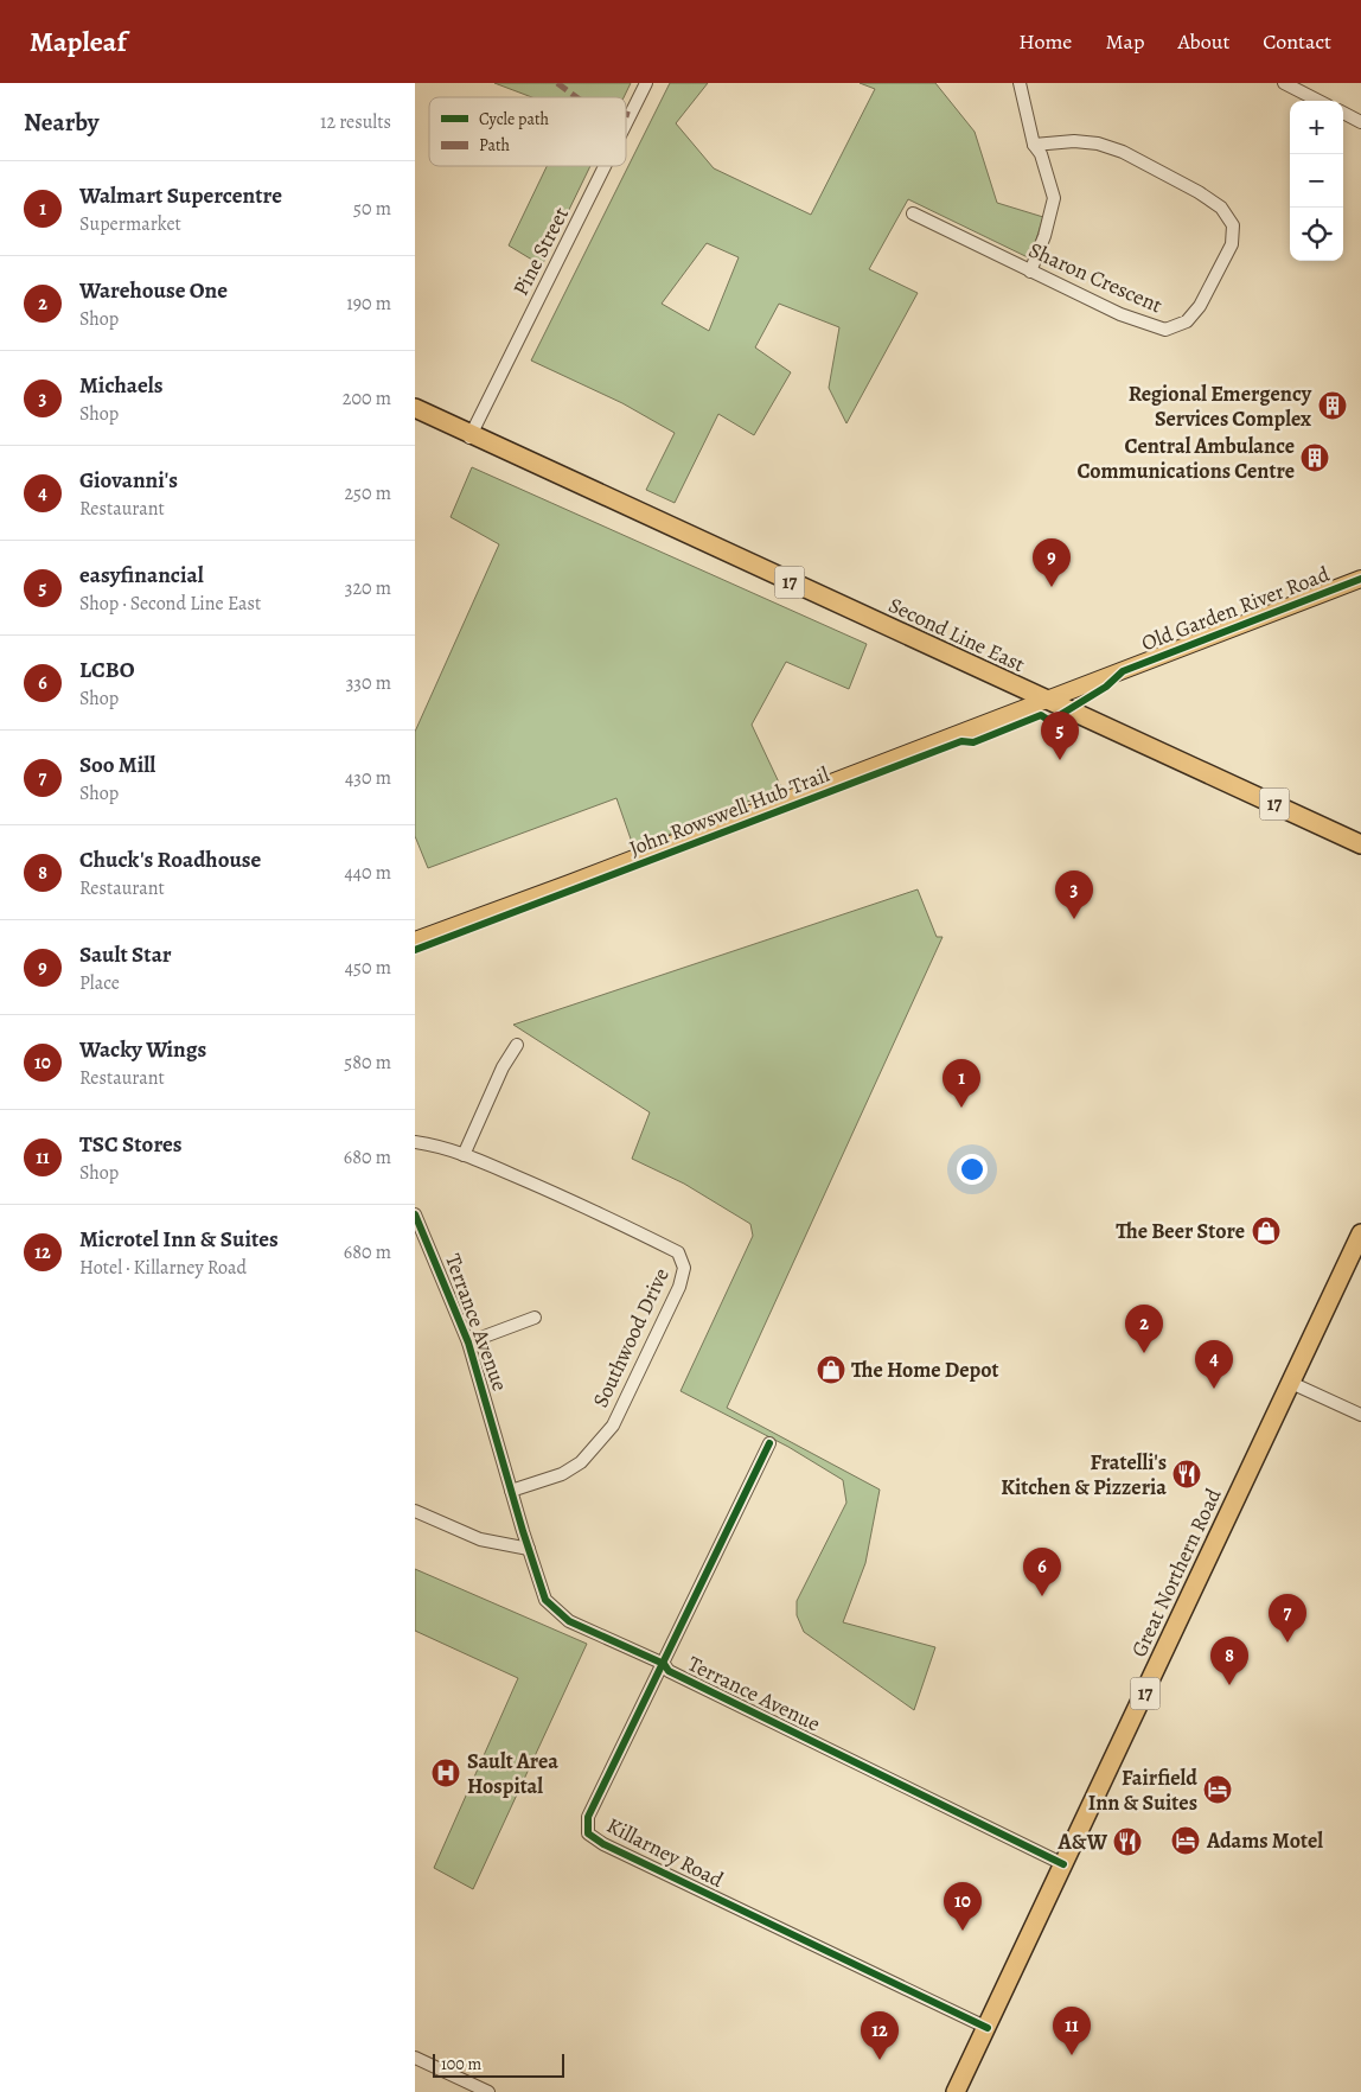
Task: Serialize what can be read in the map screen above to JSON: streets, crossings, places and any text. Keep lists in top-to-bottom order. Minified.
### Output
{"streets":{"highway":["17","Second Line East","Great Northern Road"],"main road":["Old Garden River Road"],"street":["Pine Street","Sharon Crescent","Terrance Avenue","Southwood Drive","Killarney Road"],"cycle path":["John Rowswell Hub Trail"]},"crossings":[["Pine Street","Second Line East"],["Old Garden River Road","Second Line East"],["Terrance Avenue","Southwood Drive"],["Terrance Avenue","Great Northern Road"],["Terrance Avenue","Killarney Road"],["Great Northern Road","Killarney Road"]],"places":{"building":["Regional Emergency Services Complex","Central Ambulance Communications Centre"],"shop":["The Beer Store","The Home Depot"],"restaurant":["Fratelli's Kitchen & Pizzeria","A&W"],"hospital":["Sault Area Hospital"],"hotel":["Fairfield Inn & Suites","Adams Motel"]},"legend":["Cycle path","Path"],"scale_bar":"100 m","page":{"header":"Mapleaf","nav":["Home","Map","About","Contact"],"heading":["Nearby","12 results"],"map_buttons":["+","−"],"list":[{"mark":"1","name":"Walmart Supercentre","note":"Supermarket","value":"50 m"},{"mark":"2","name":"Warehouse One","note":"Shop","value":"190 m"},{"mark":"3","name":"Michaels","note":"Shop","value":"200 m"},{"mark":"4","name":"Giovanni's","note":"Restaurant","value":"250 m"},{"mark":"5","name":"easyfinancial","note":"Shop · Second Line East","value":"320 m"},{"mark":"6","name":"LCBO","note":"Shop","value":"330 m"},{"mark":"7","name":"Soo Mill","note":"Shop","value":"430 m"},{"mark":"8","name":"Chuck's Roadhouse","note":"Restaurant","value":"440 m"},{"mark":"9","name":"Sault Star","note":"Place","value":"450 m"},{"mark":"10","name":"Wacky Wings","note":"Restaurant","value":"580 m"},{"mark":"11","name":"TSC Stores","note":"Shop","value":"680 m"},{"mark":"12","name":"Microtel Inn & Suites","note":"Hotel · Killarney Road","value":"680 m"}],"pins":["9","5","3","1","2","4","6","7","8","10","11","12"],"scale":"100 m"}}
